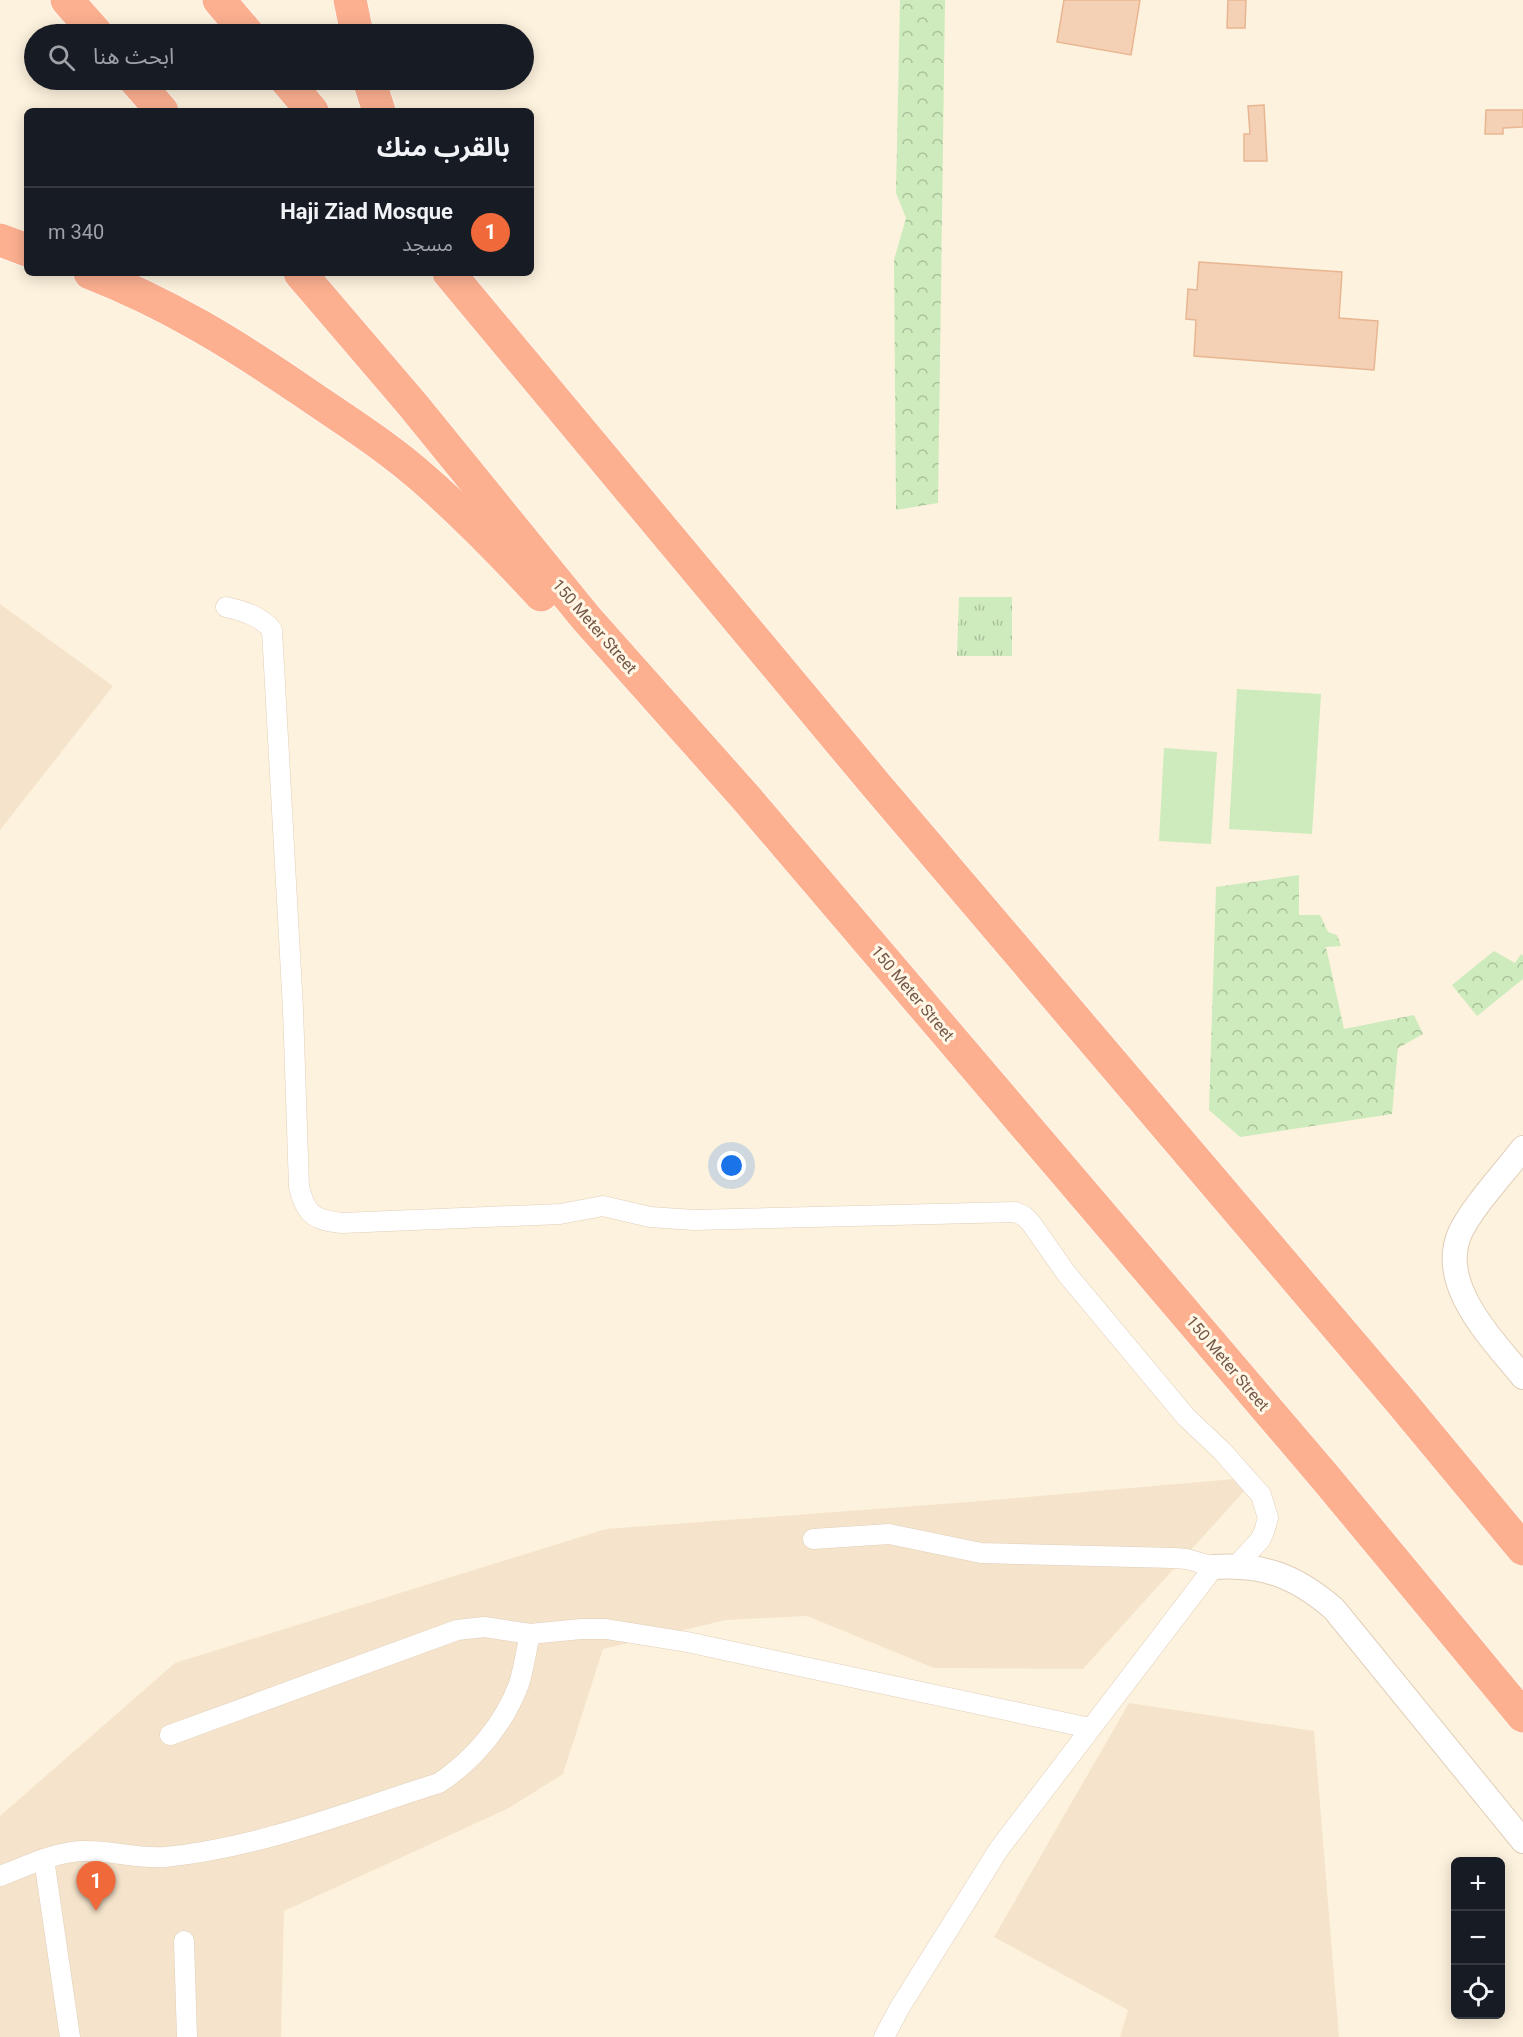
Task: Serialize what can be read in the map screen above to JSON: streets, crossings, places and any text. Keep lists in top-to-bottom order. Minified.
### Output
{"streets":{"highway":["150 Meter Street"]},"page":{"search":"ابحث هنا","heading":"بالقرب منك","list":[{"mark":"1","name":"Haji Ziad Mosque","note":"مسجد","value":"340 m"}],"map_buttons":["+","−"],"pins":"1"}}
